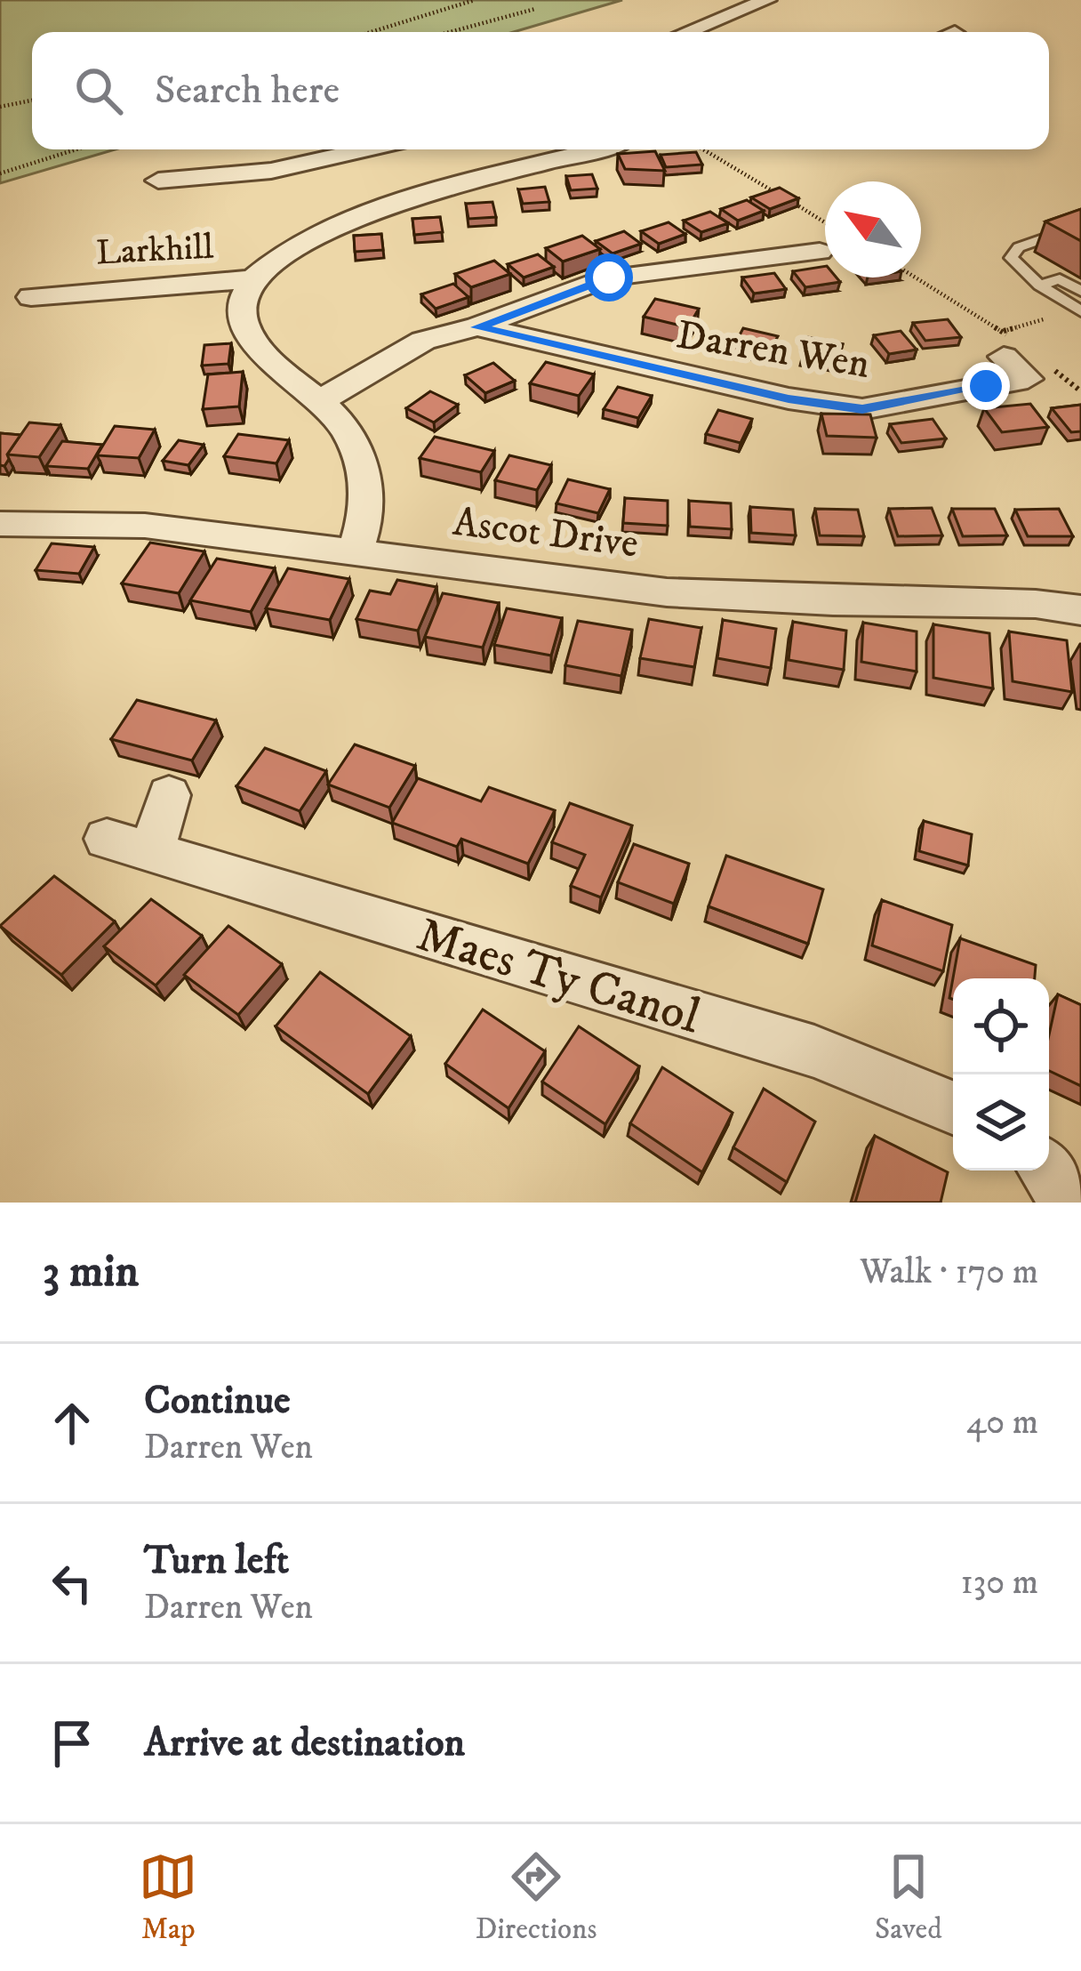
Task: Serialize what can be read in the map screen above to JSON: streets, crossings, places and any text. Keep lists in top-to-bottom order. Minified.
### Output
{"streets":{"street":["Larkhill","Darren Wen","Ascot Drive","Maes Ty Canol"]},"north":"top left","page":{"search":"Search here","heading":["3 min","Walk · 170 m"],"list":[["Continue","Darren Wen","40 m"],["Turn left","Darren Wen","130 m"],"Arrive at destination"],"nav":["Map","Directions","Saved"]}}
